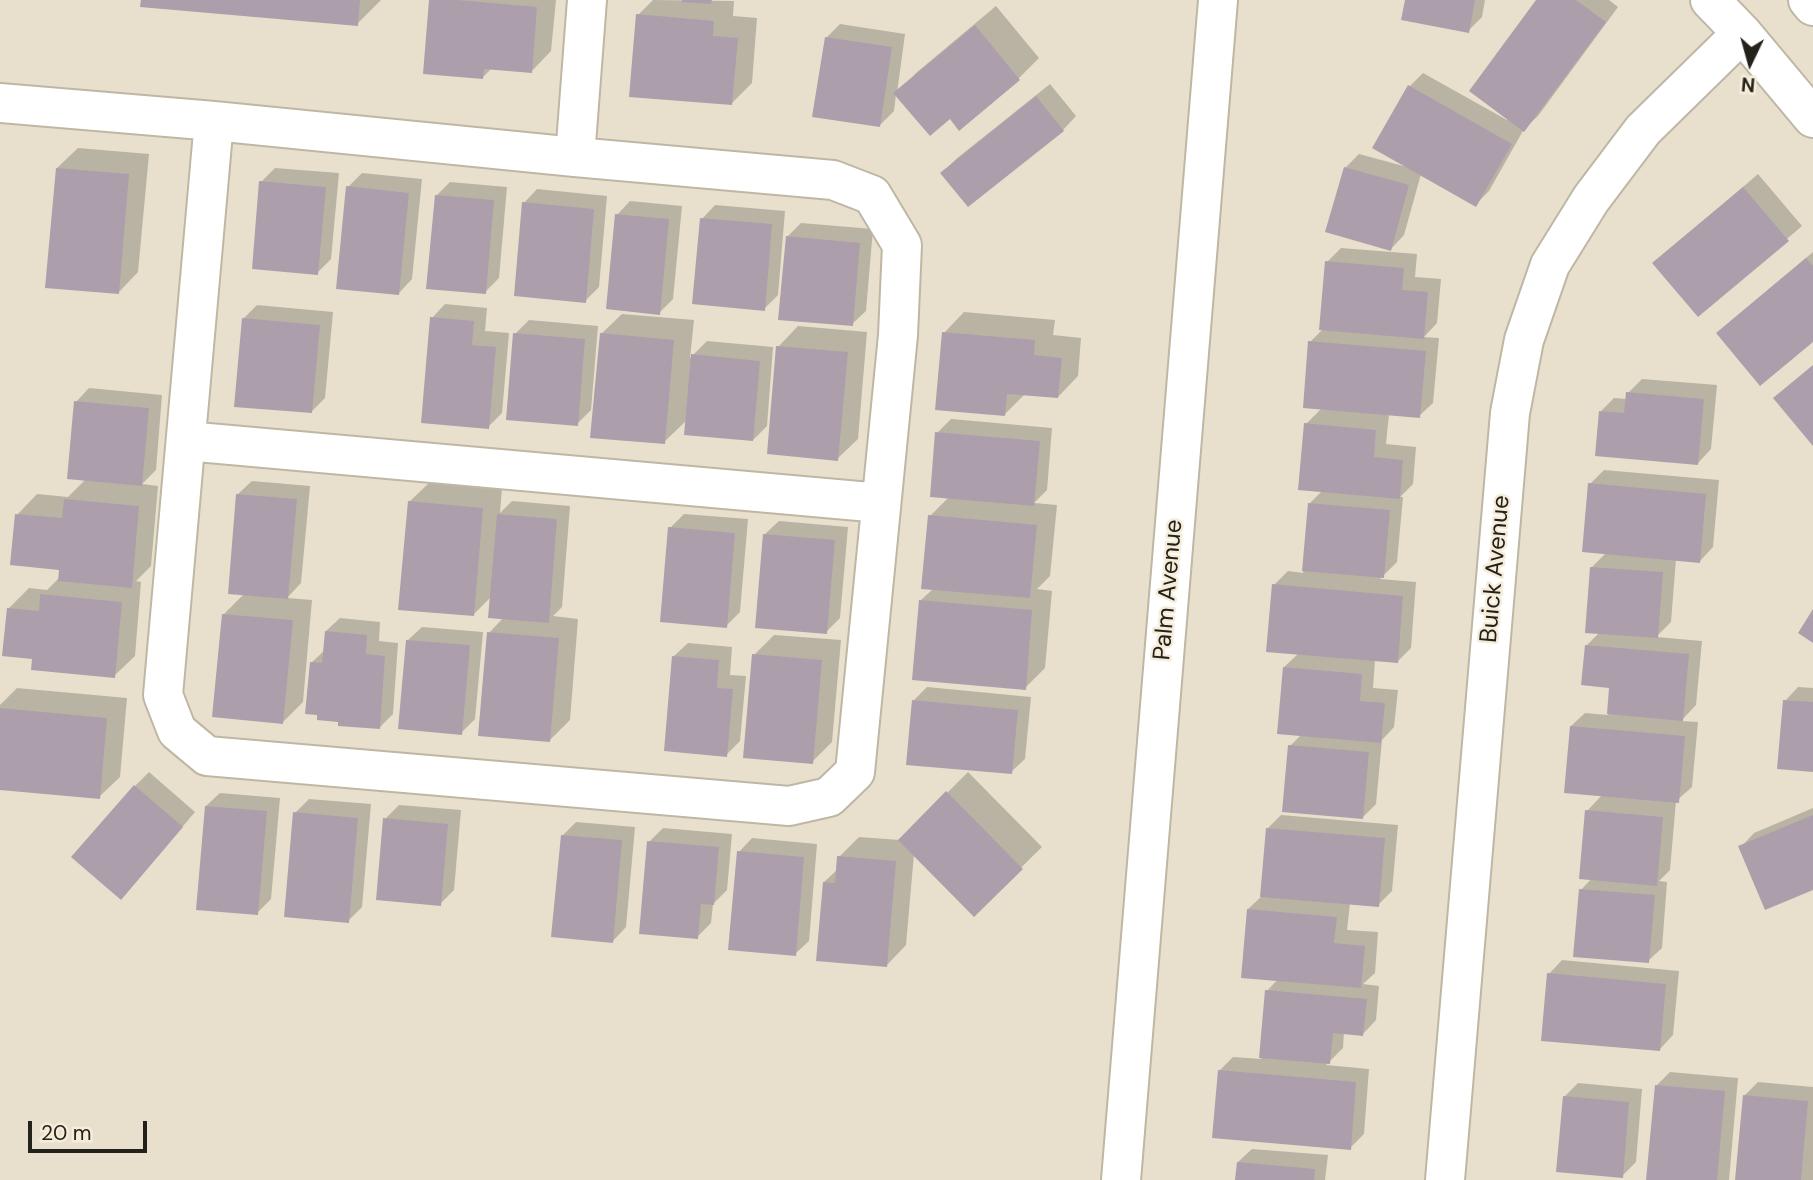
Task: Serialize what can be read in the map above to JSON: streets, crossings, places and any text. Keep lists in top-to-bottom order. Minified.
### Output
{"streets":{"street":["Buick Avenue","Palm Avenue"]},"scale_bar":"20 m","north":"bottom"}
